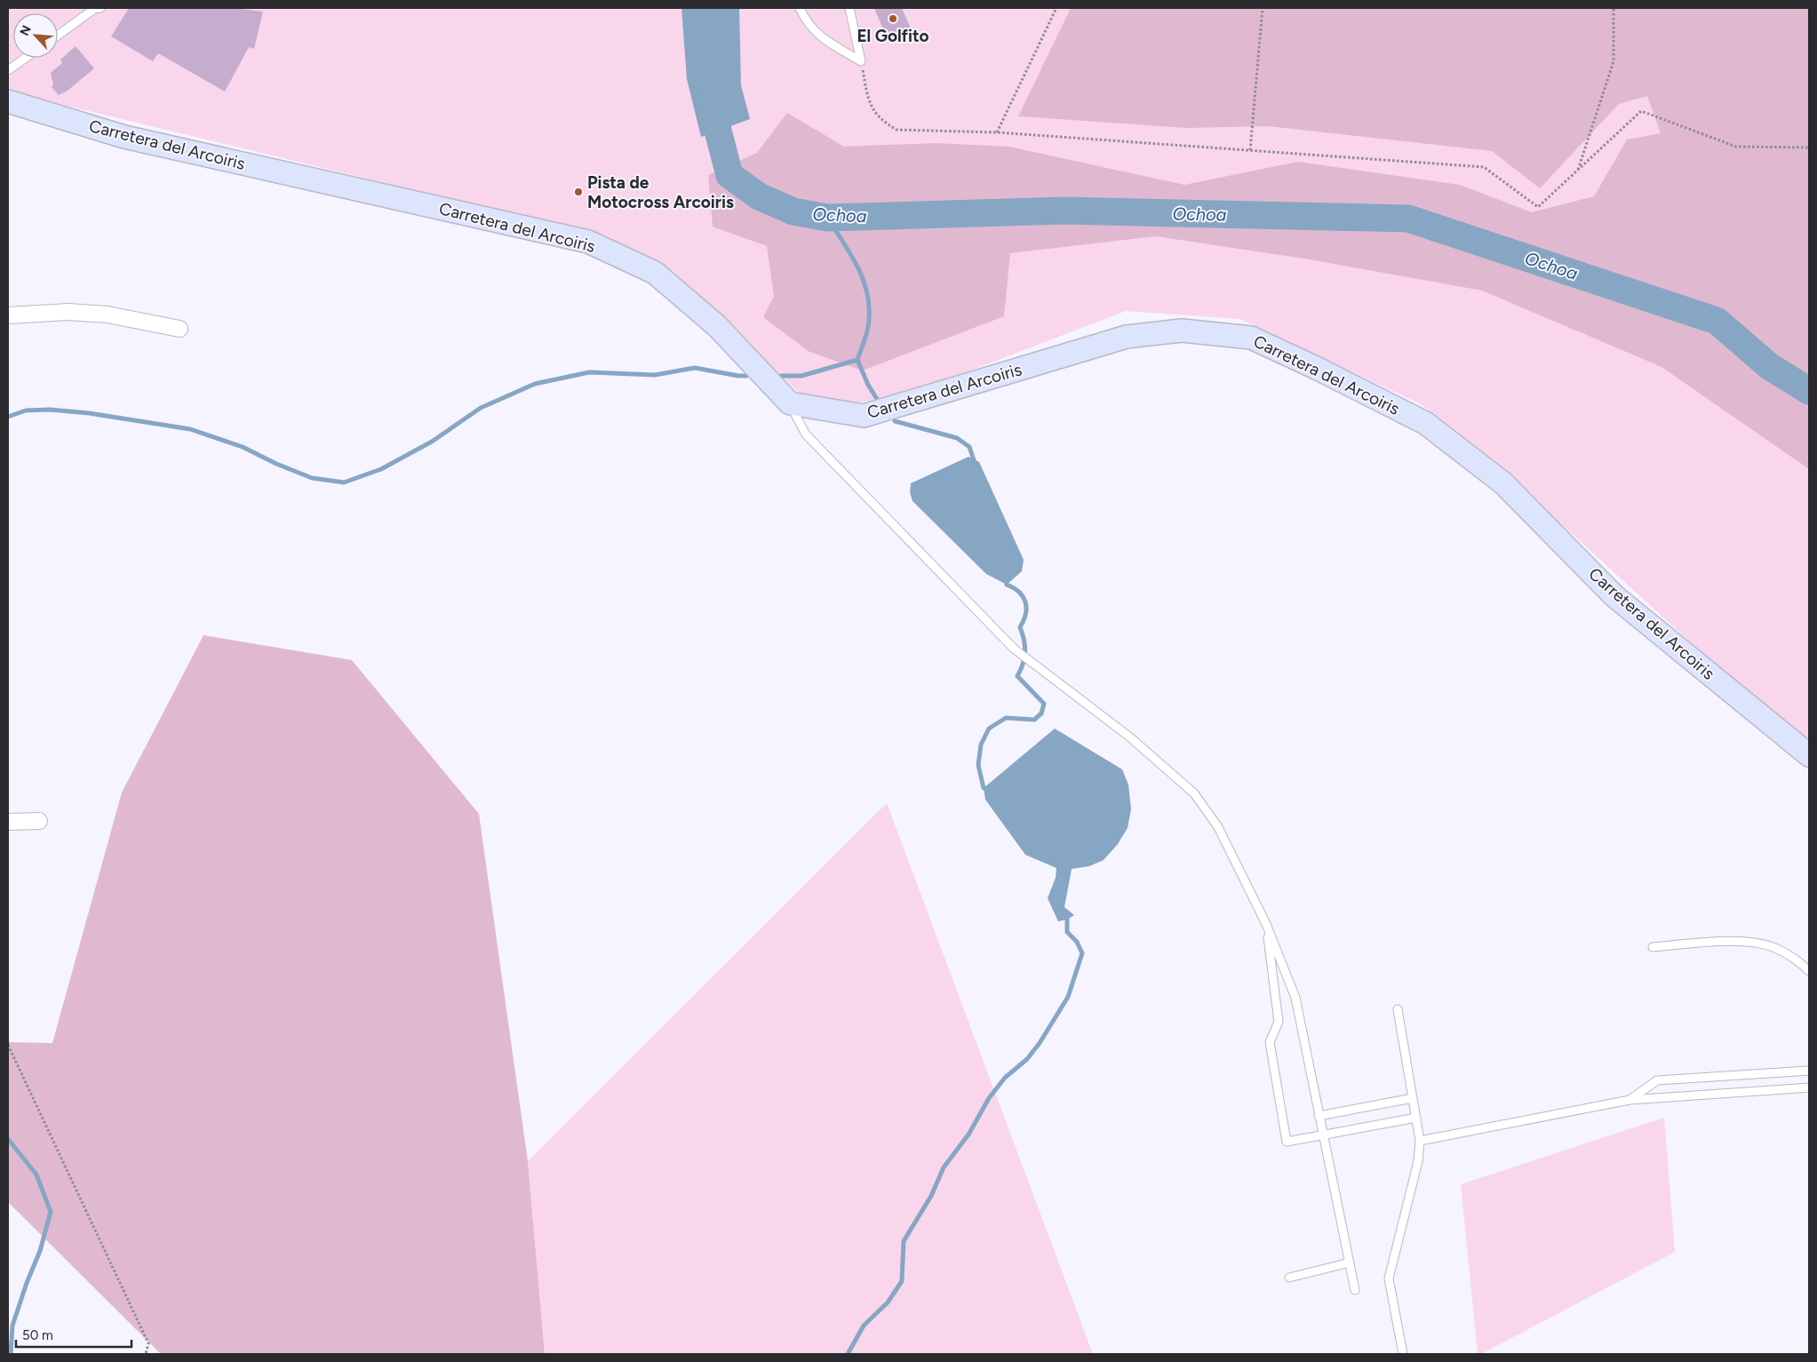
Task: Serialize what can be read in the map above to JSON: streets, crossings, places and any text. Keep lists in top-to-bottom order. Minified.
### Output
{"streets":{"street":["Carretera del Arcoiris"]},"water":["Ochoa"],"places":["El Golfito","Pista de Motocross Arcoiris"],"scale_bar":"50 m","north":"top left"}
